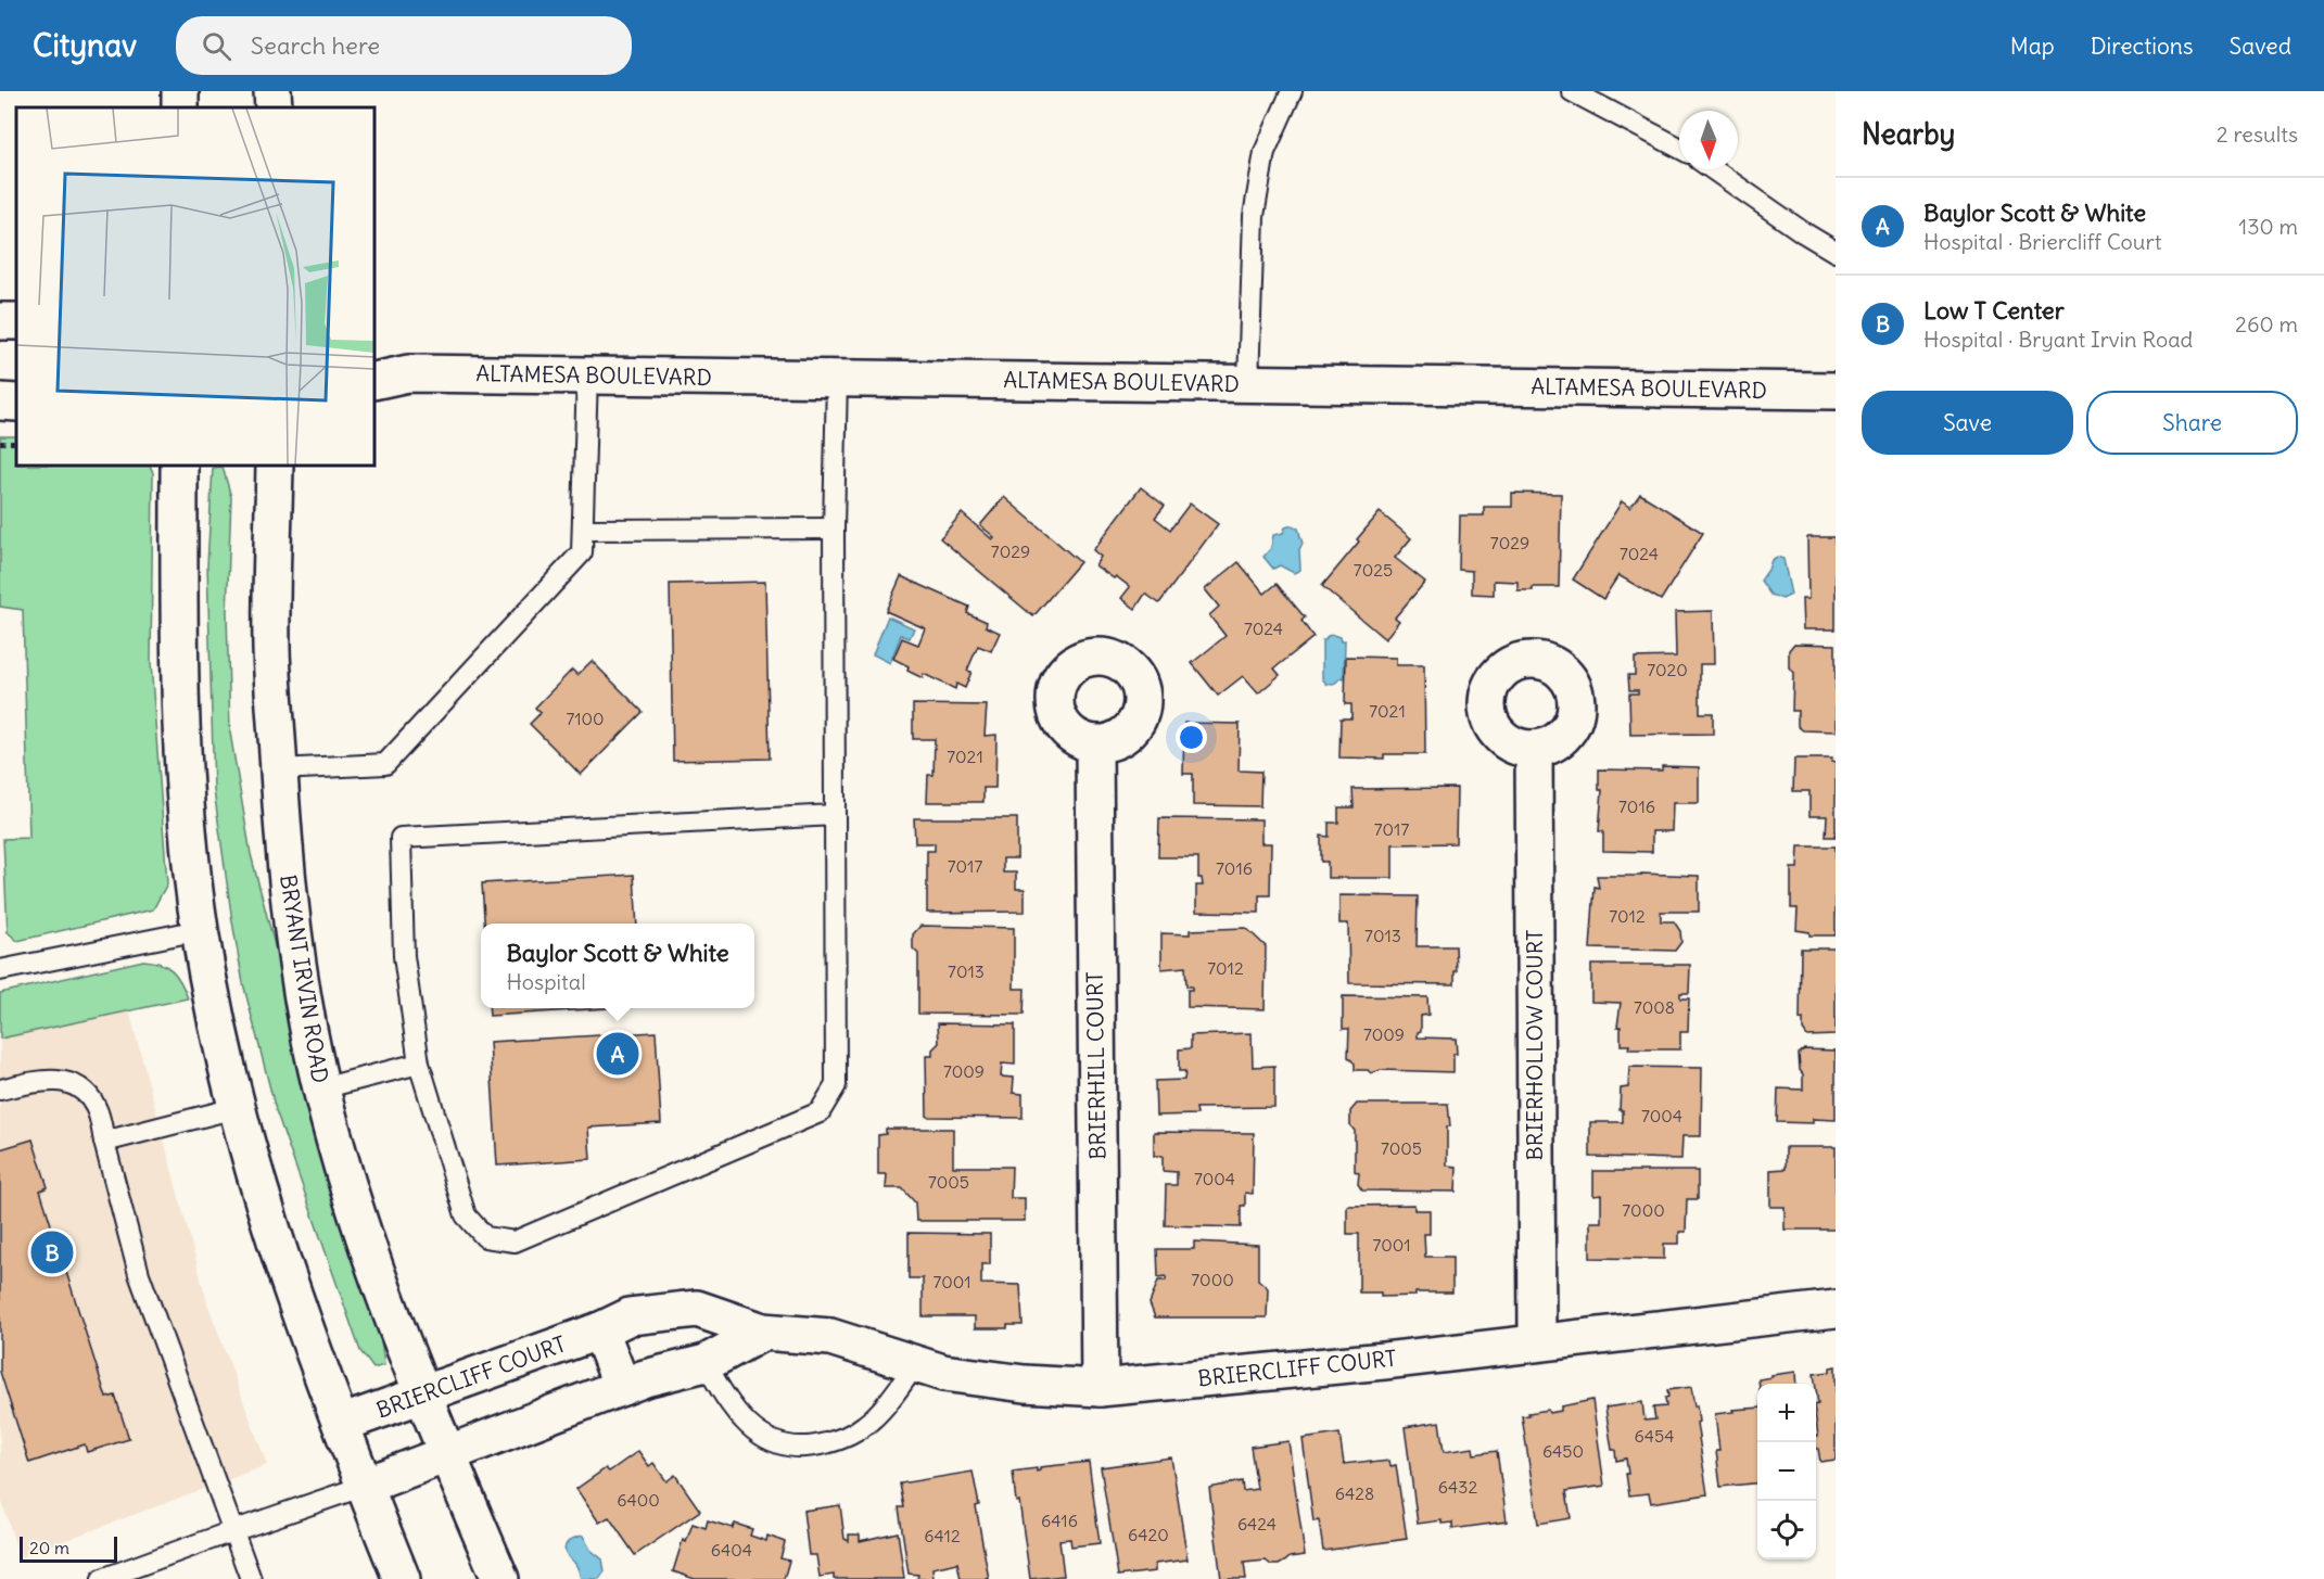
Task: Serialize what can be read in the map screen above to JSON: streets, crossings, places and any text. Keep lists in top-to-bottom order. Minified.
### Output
{"streets":{"street":["ALTAMESA BOULEVARD","BRYANT IRVIN ROAD","BRIERHOLLOW COURT","BRIERHILL COURT","BRIERCLIFF COURT"]},"crossings":[["BRYANT IRVIN ROAD","BRIERCLIFF COURT"],["BRIERHOLLOW COURT","BRIERCLIFF COURT"],["BRIERHILL COURT","BRIERCLIFF COURT"]],"house_numbers":["7029","7029","7024","7025","7024","7020","7021","7100","7021","7016","7017","7017","7016","7012","7013","7012","7013","7008","7009","7009","7004","7005","7004","7005","7000","7001","7000","7001","6454","6450","6432","6428","6400","6416","6424","6420","6412","6404"],"scale_bar":"20 m","north":"bottom","page":{"header":"Citynav","search":"Search here","nav":["Map","Directions","Saved"],"heading":["Nearby","2 results"],"list":[{"mark":"A","name":"Baylor Scott & White","note":"Hospital · Briercliff Court","value":"130 m"},{"mark":"B","name":"Low T Center","note":"Hospital · Bryant Irvin Road","value":"260 m"}],"buttons":["Save","Share"],"popup":["Baylor Scott & White","Hospital"],"pins":["A","B"],"map_buttons":["+","−"],"scale":"20 m"}}
